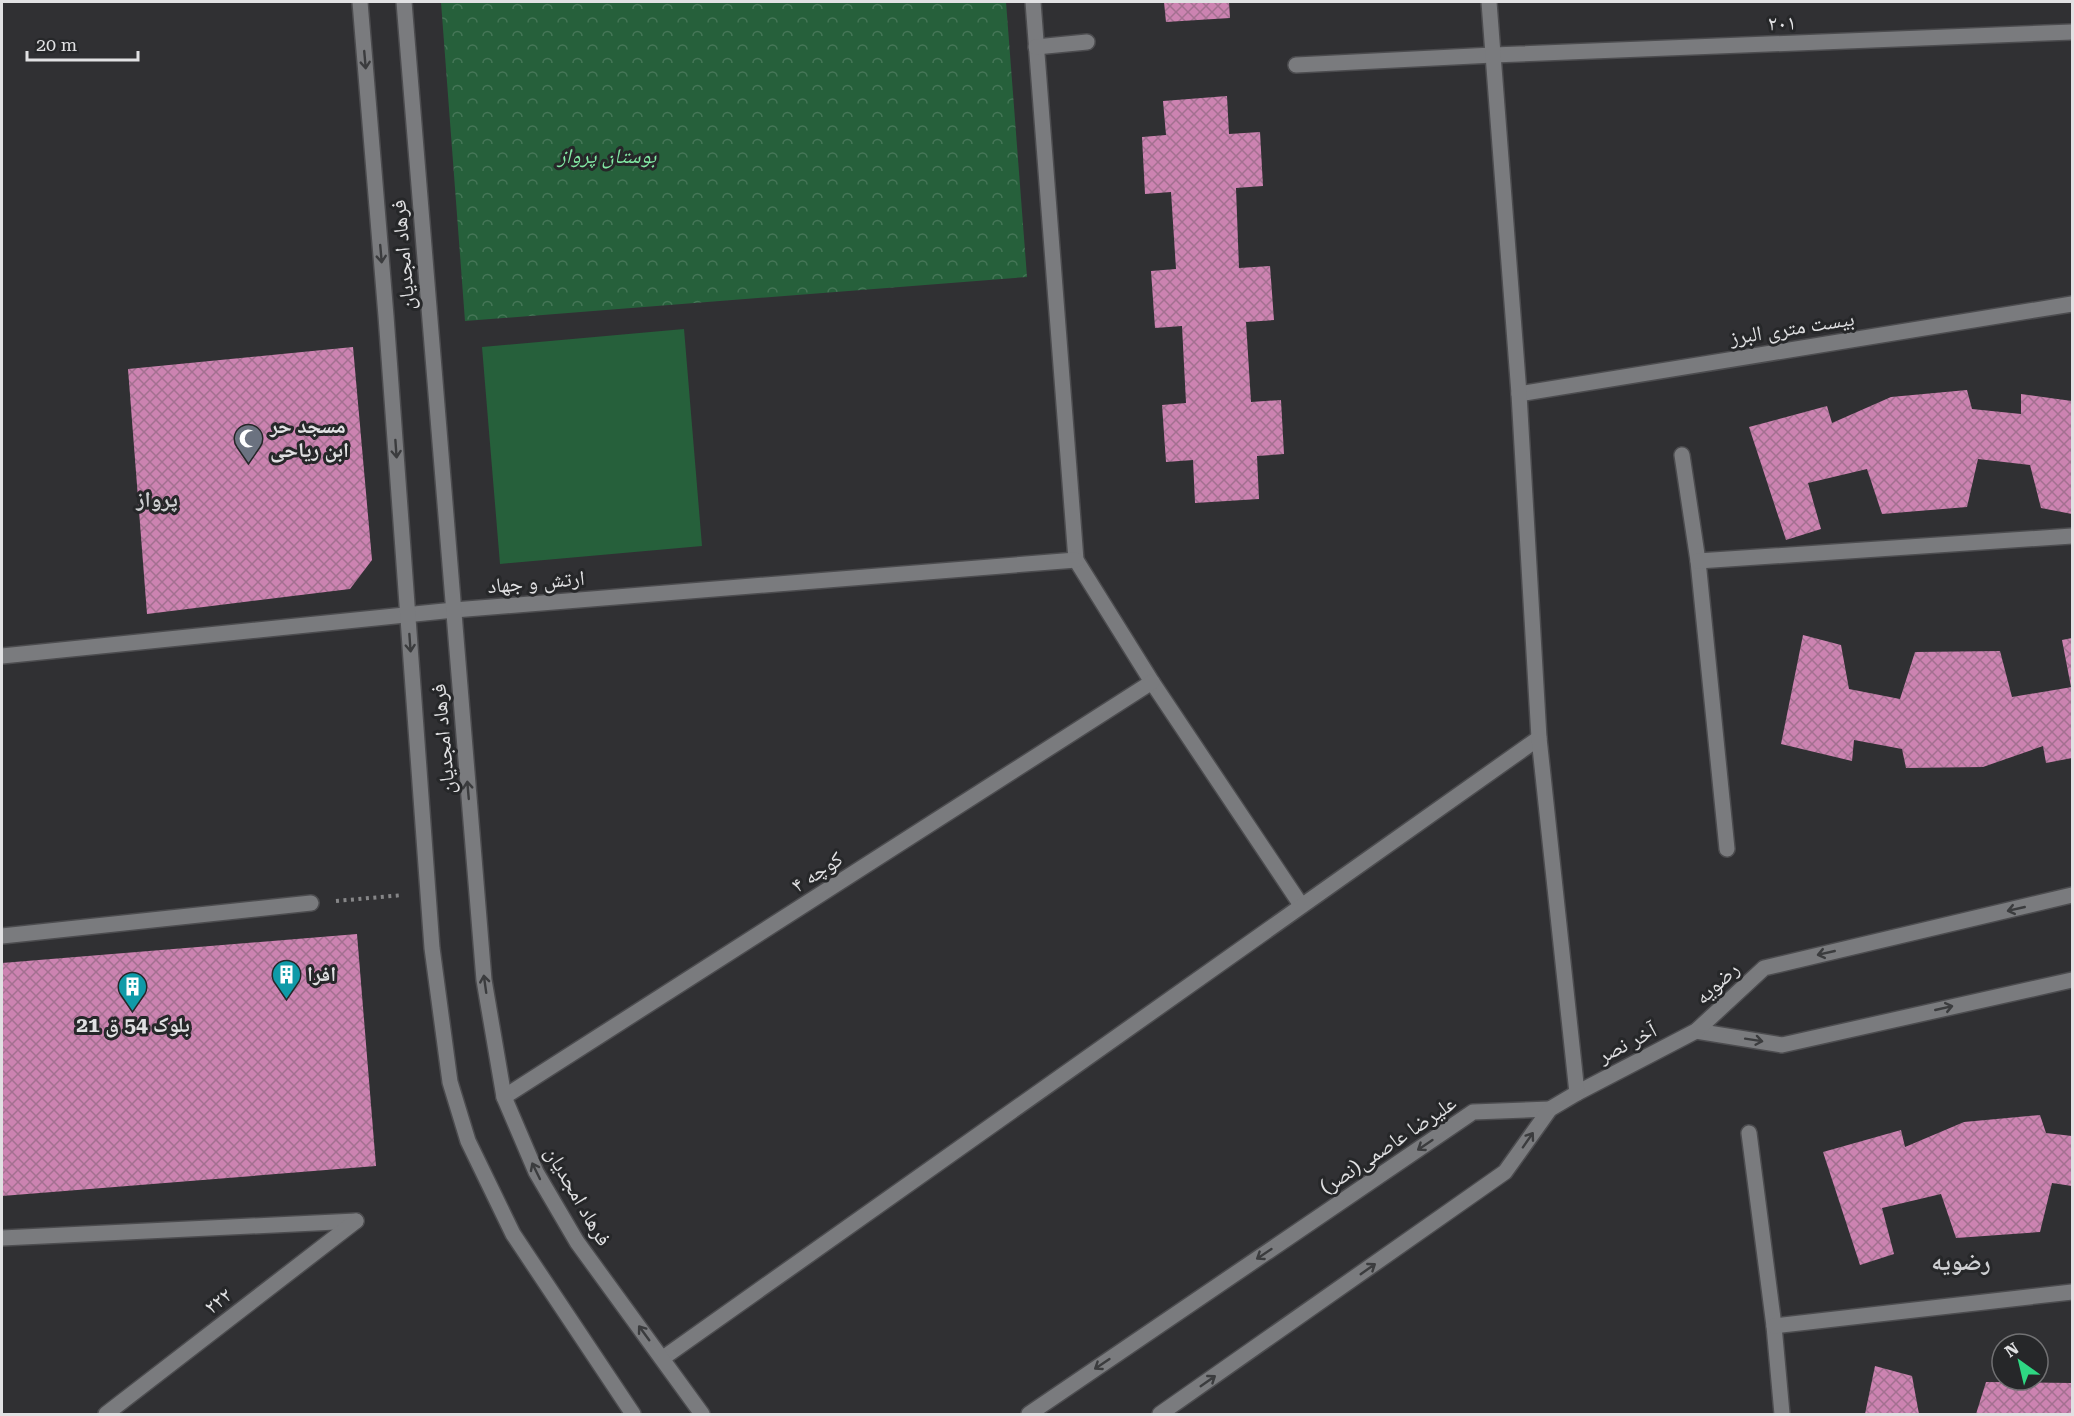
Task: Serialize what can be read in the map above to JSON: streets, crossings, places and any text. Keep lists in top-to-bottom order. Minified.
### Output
{"streets":{"street":["۲۰۱","فرهاد امجدیان","بیست متری البرز","ارتش و جهاد","کوچه ۴","رضویه","آخر نصر","علیرضا عاصمی(نصر)","۲۲۲"]},"crossings":[["فرهاد امجدیان","ارتش و جهاد"],["فرهاد امجدیان","کوچه ۴"],["رضویه","آخر نصر"],["آخر نصر","علیرضا عاصمی(نصر)"]],"districts":["پرواز","رضویه"],"parks":["بوستان پرواز"],"places":{"mosque":["مسجد حر ابن ریاحی"],"building":["افرا","بلوک 54 ق 21"]},"scale_bar":"20 m","north":"top left"}
